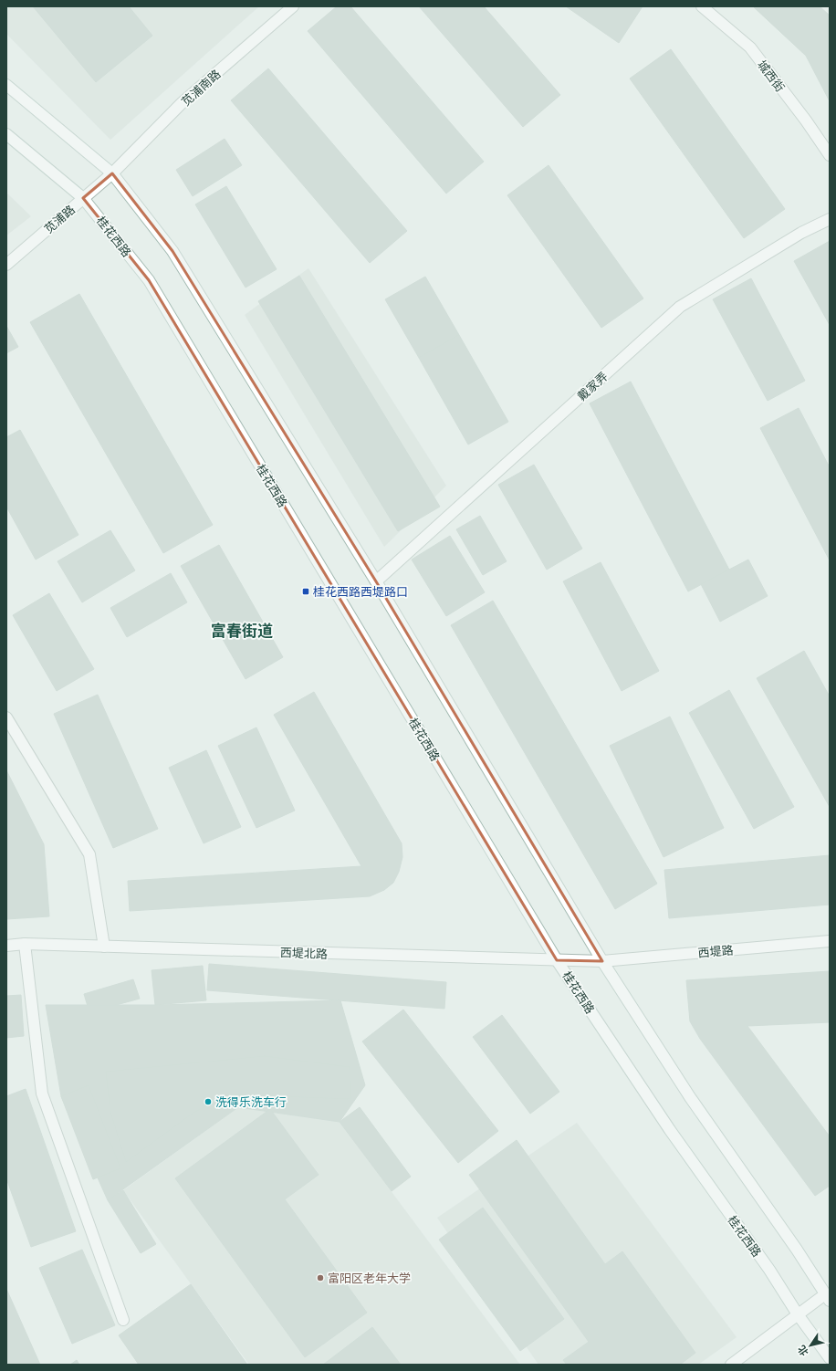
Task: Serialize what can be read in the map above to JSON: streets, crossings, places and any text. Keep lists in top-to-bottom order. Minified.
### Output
{"streets":{"main road":["城西街","苋浦南路","苋浦路","桂花西路","戴家弄","西堤路","西堤北路"]},"crossings":[["苋浦南路","苋浦路"],["苋浦路","桂花西路"],["桂花西路","西堤北路"],["西堤路","西堤北路"]],"districts":["富春街道"],"places":{"transit":["桂花西路西堤路口"],"other":["洗得乐洗车行","富阳区老年大学"]},"north":"bottom left"}
